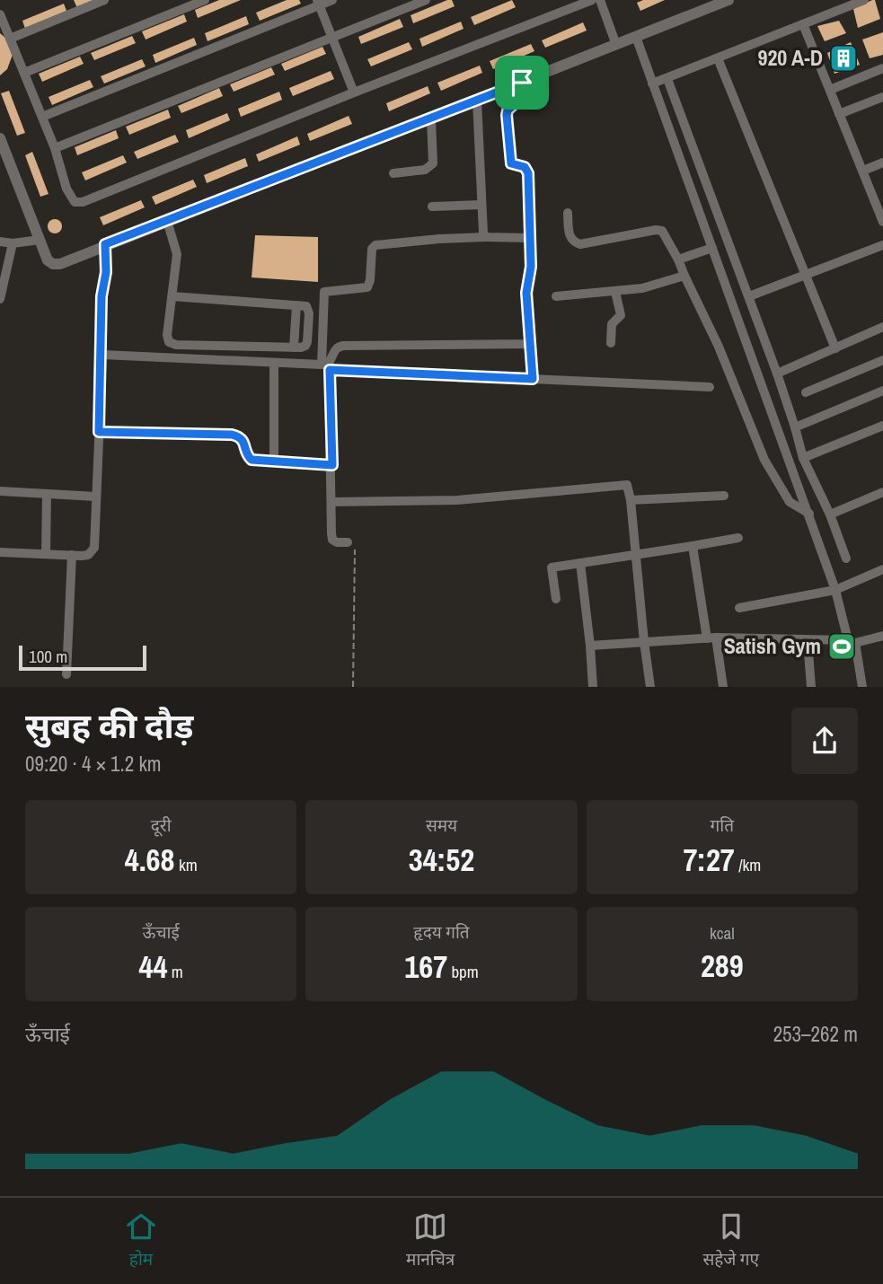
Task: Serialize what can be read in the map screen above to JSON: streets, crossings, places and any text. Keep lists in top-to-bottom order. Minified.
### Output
{"places":{"building":["920 A-D"],"sports":["Satish Gym"]},"scale_bar":"100 m","page":{"scale":"100 m","heading":["सुबह की दौड़","09:20 · 4 × 1.2 km"],"stats":[["दूरी","4.68 km"],["समय","34:52"],["गति","7:27 /km"],["ऊँचाई","44 m"],["हृदय गति","167 bpm"],["kcal","289"]],"chart":["ऊँचाई","253–262 m"],"tabs":["होम","मानचित्र","सहेजे गए"]}}
